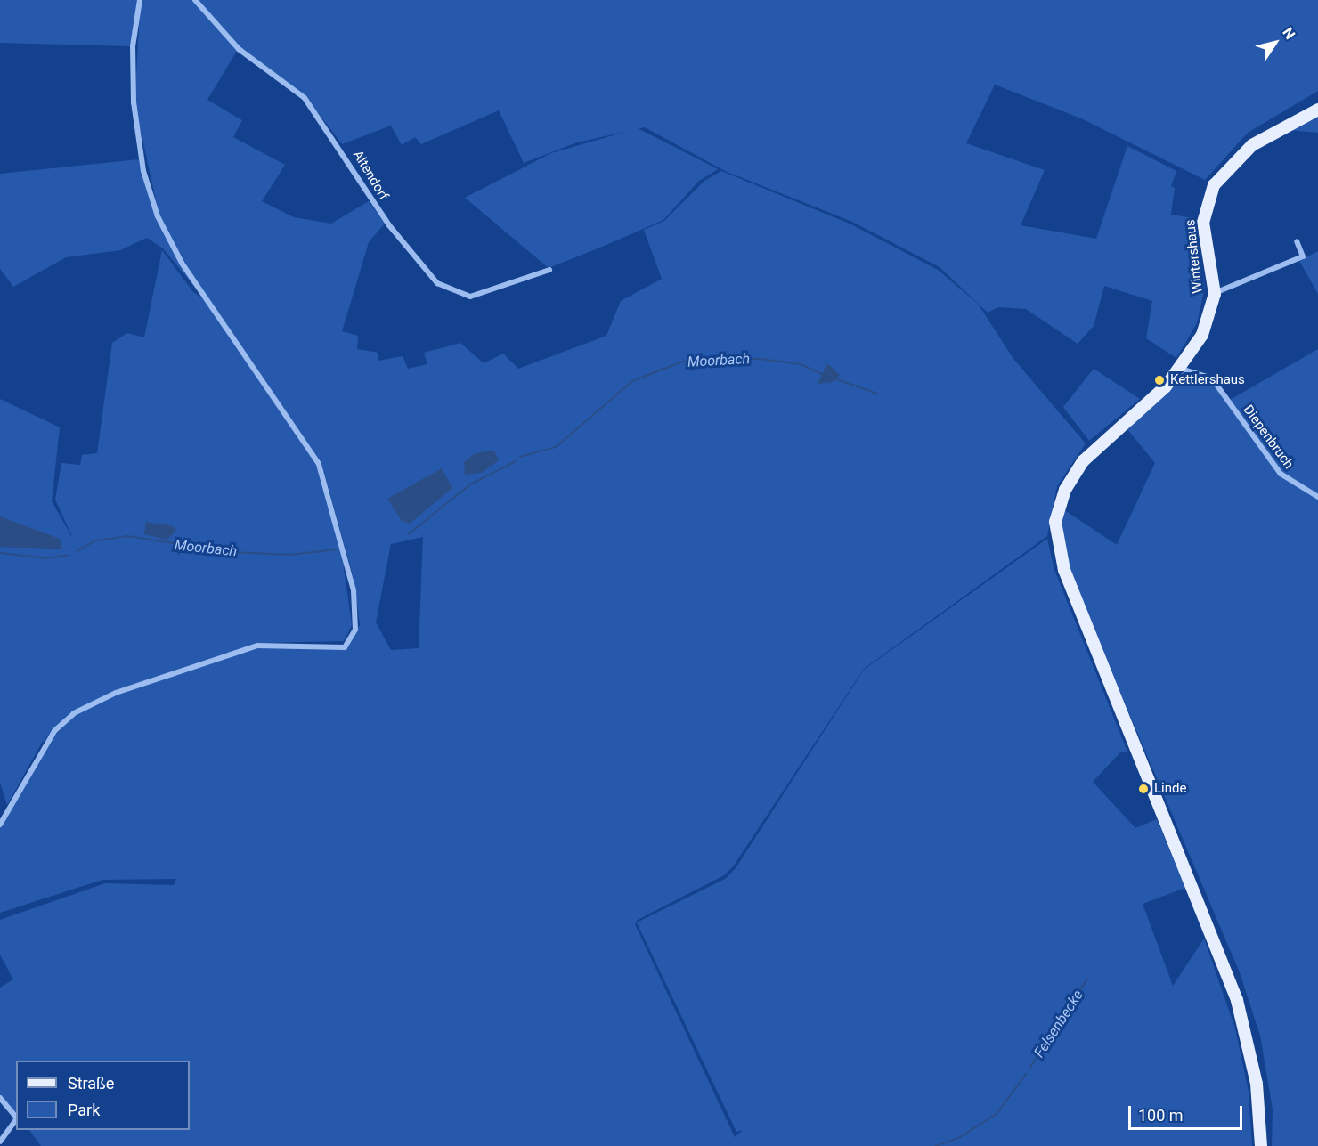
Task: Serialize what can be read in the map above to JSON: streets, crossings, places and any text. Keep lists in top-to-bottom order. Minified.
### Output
{"streets":{"main road":["Wintershaus"],"street":["Altendorf","Diepenbruch"]},"crossings":[["Wintershaus","Diepenbruch"]],"water":["Moorbach","Felsenbecke"],"places":["Kettlershaus","Linde"],"legend":["Straße","Park"],"scale_bar":"100 m","north":"top right"}
